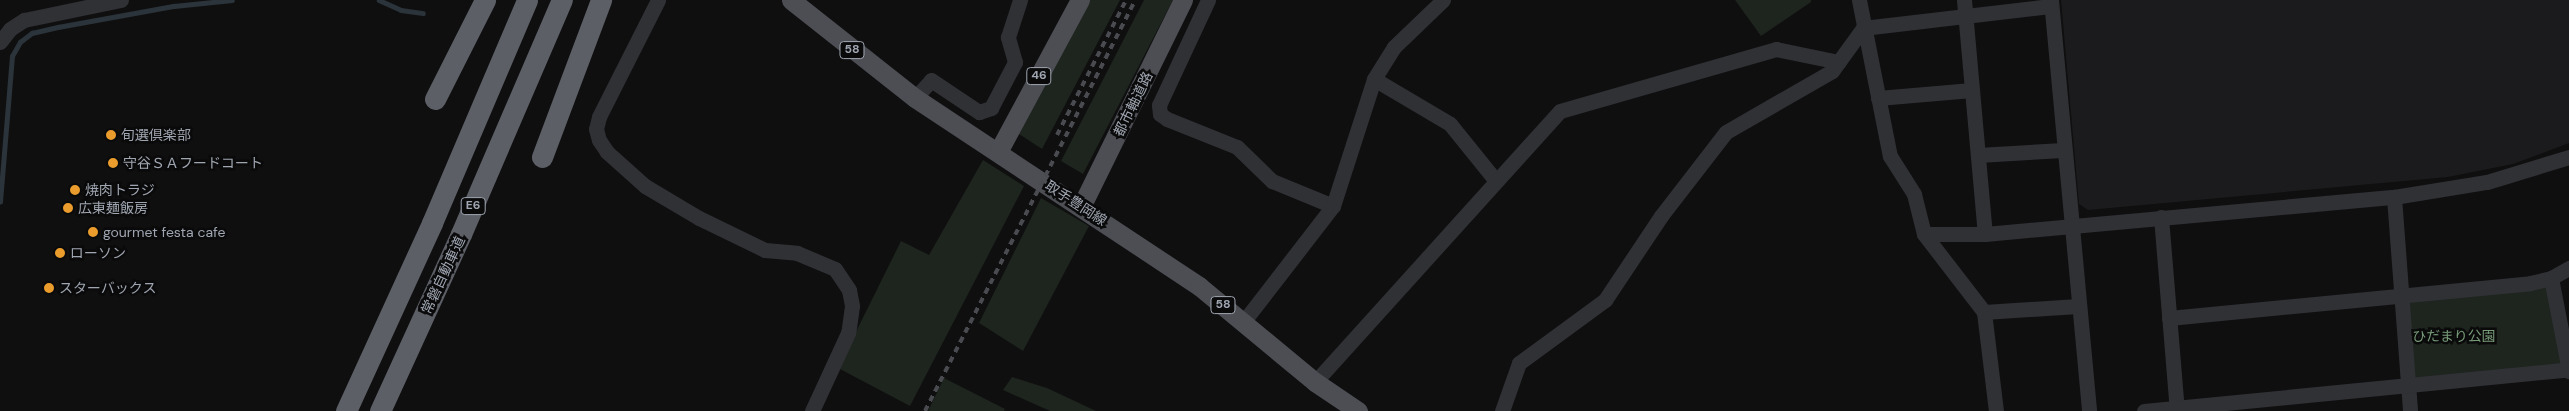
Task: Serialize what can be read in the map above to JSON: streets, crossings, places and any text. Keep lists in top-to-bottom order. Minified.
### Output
{"streets":{"highway":["E6","常磐自動車道"],"main road":["58","46","都市軸道路","取手豊岡線"]},"crossings":[["46","取手豊岡線"],["都市軸道路","取手豊岡線"]],"parks":["ひだまり公園"],"places":["旬選倶楽部","守谷ＳＡフードコート","焼肉トラジ","広東麺飯房","gourmet festa cafe","ローソン","スターバックス"]}
